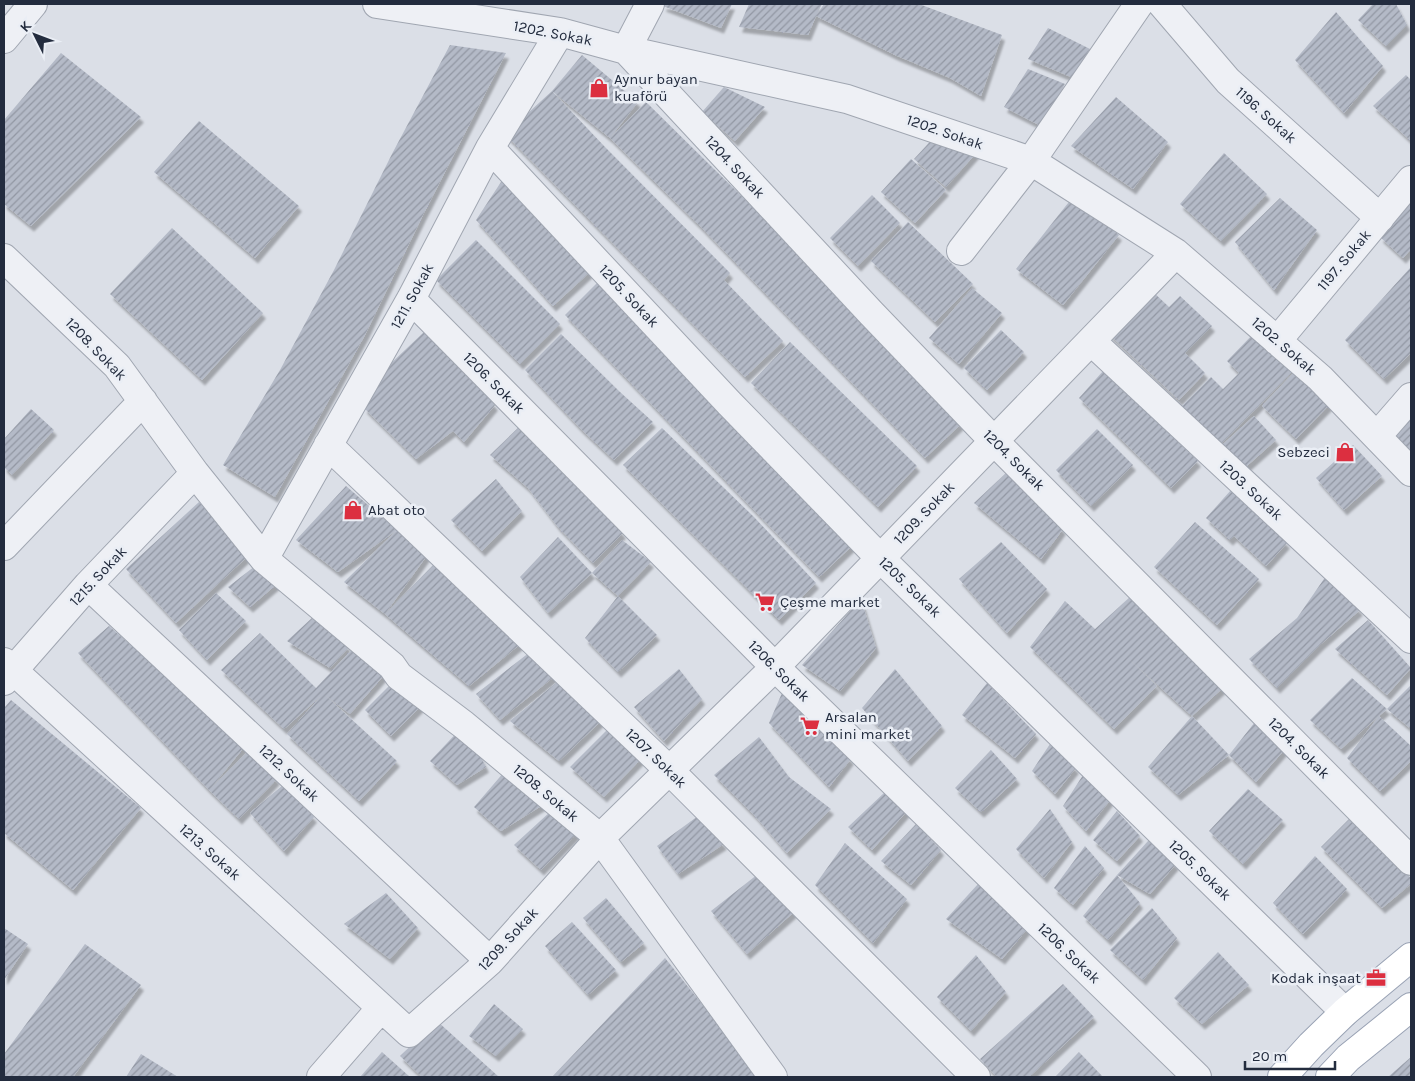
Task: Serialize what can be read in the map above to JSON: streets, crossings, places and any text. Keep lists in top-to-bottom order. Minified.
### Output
{"streets":{"street":["1202. Sokak","1196. Sokak","1204. Sokak","1197. Sokak","1211. Sokak","1205. Sokak","1208. Sokak","1206. Sokak","1203. Sokak","1209. Sokak","1215. Sokak","1207. Sokak","1212. Sokak","1213. Sokak"]},"crossings":[["1202. Sokak","1204. Sokak"],["1202. Sokak","1197. Sokak"],["1202. Sokak","1211. Sokak"],["1202. Sokak","1209. Sokak"],["1196. Sokak","1197. Sokak"],["1204. Sokak","1209. Sokak"],["1211. Sokak","1205. Sokak"],["1211. Sokak","1208. Sokak"],["1211. Sokak","1206. Sokak"],["1211. Sokak","1207. Sokak"],["1205. Sokak","1209. Sokak"],["1208. Sokak","1209. Sokak"],["1208. Sokak","1215. Sokak"],["1206. Sokak","1209. Sokak"],["1203. Sokak","1209. Sokak"],["1209. Sokak","1207. Sokak"],["1209. Sokak","1212. Sokak"],["1209. Sokak","1213. Sokak"],["1215. Sokak","1212. Sokak"],["1215. Sokak","1213. Sokak"]],"places":{"shop":["Aynur bayan kuaförü","Sebzeci","Abat oto"],"supermarket":["Çeşme market","Arsalan mini market"],"office":["Kodak inşaat"]},"scale_bar":"20 m","north":"top left"}
